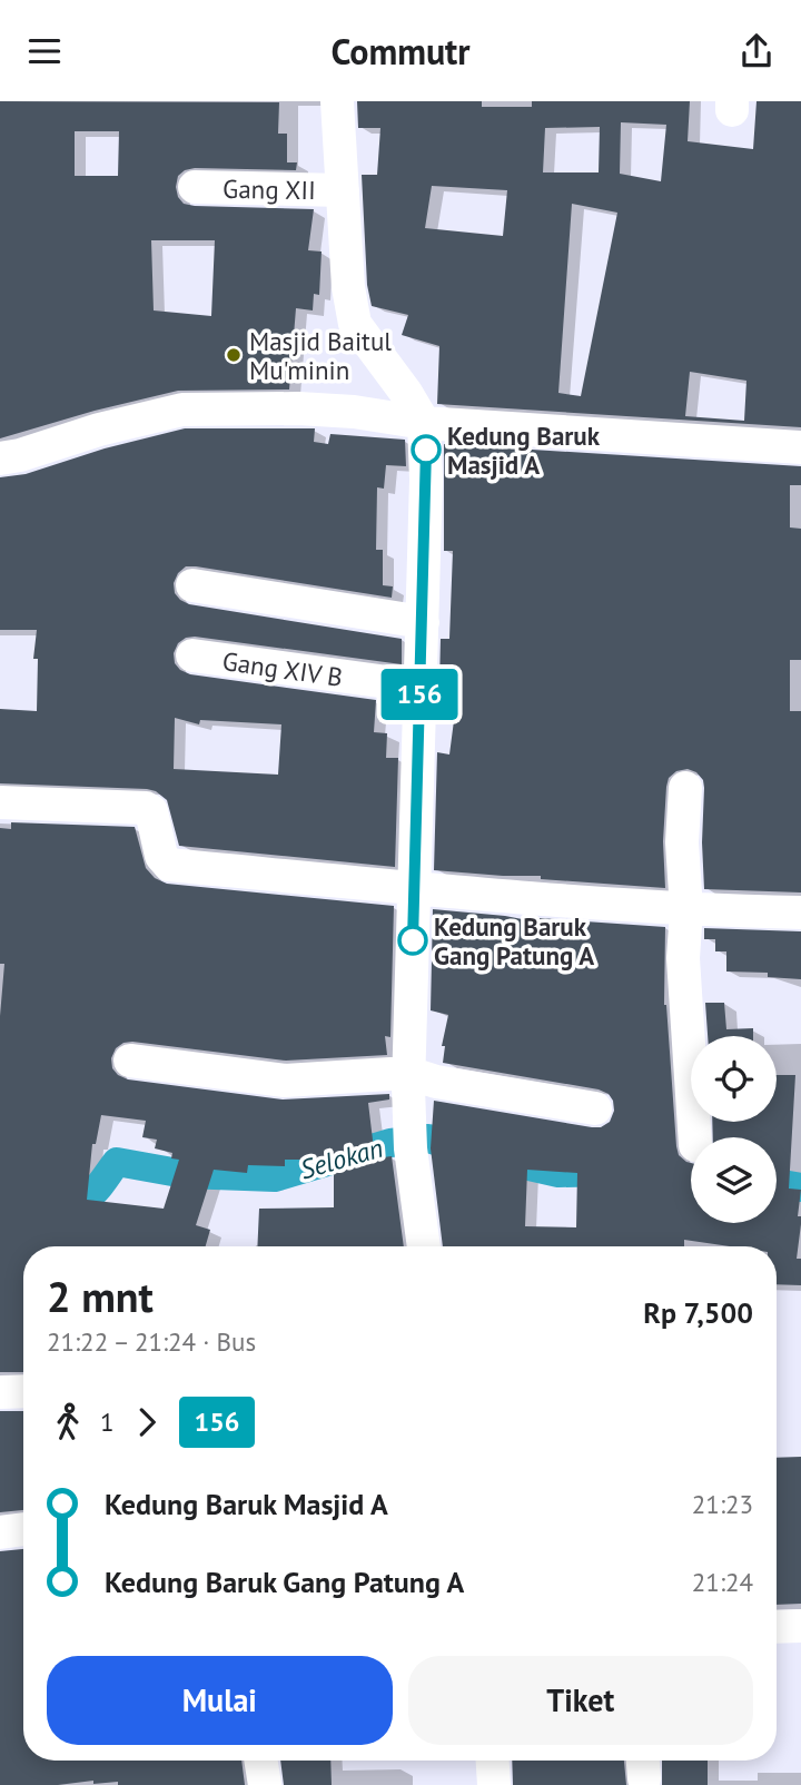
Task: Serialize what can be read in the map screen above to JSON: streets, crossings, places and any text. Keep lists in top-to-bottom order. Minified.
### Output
{"streets":{"street":["Gang XII","Gang XIV B"]},"water":["Selokan"],"places":["Masjid Baitul Mu'minin","Kedung Baruk Masjid A","Kedung Baruk Gang Patung A"],"lines":["bus line 156"],"page":{"header":"Commutr","on_map":"156","heading":["2 mnt","21:22 – 21:24 · Bus","Rp 7,500"],"legs":["1","156"],"list":[{"name":"Kedung Baruk Masjid A","value":"21:23"},{"name":"Kedung Baruk Gang Patung A","value":"21:24"}],"buttons":["Mulai","Tiket"]}}
